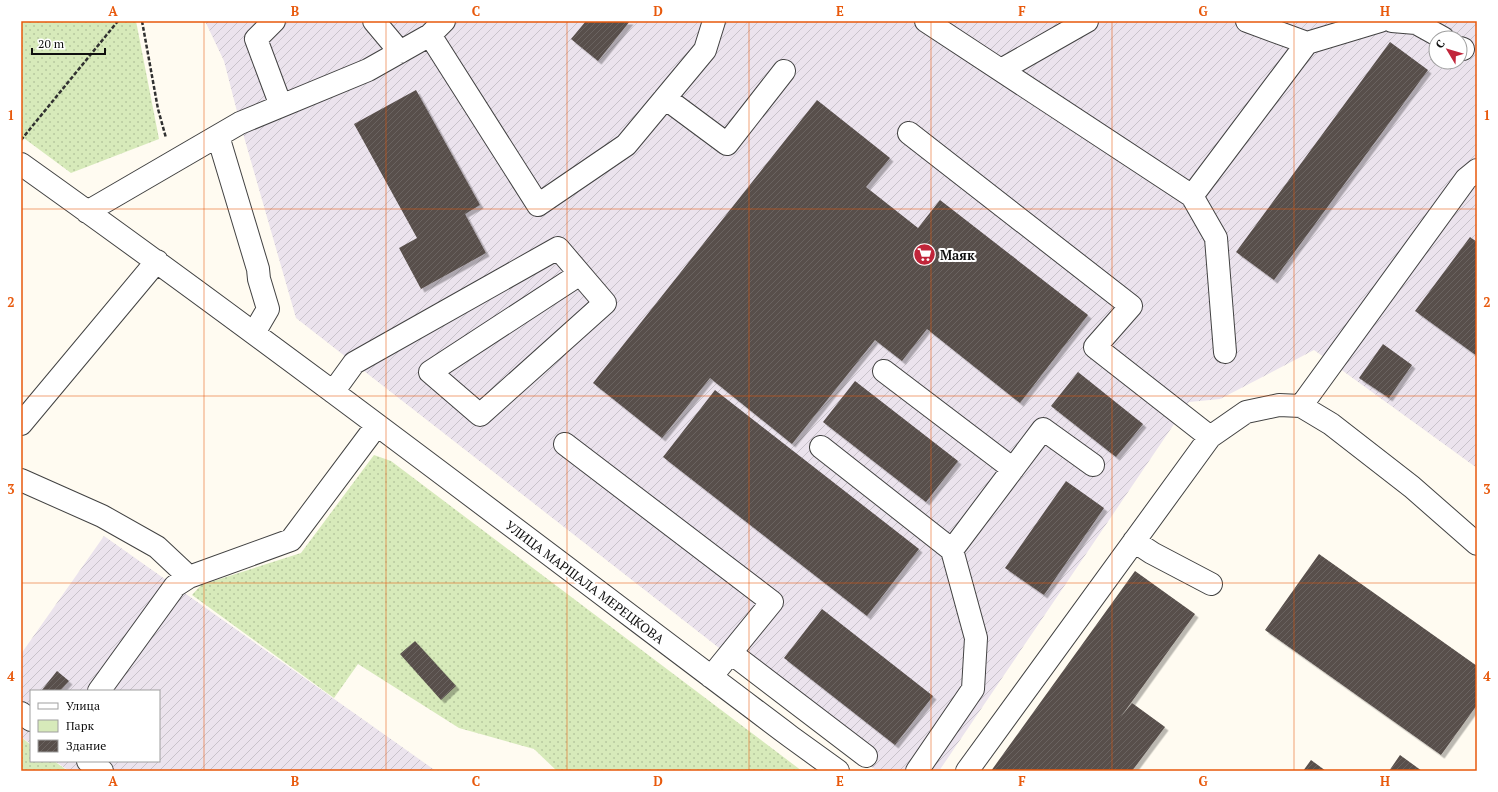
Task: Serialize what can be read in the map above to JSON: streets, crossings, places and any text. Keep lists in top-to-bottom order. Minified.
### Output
{"streets":{"street":["УЛИЦА МАРШАЛА МЕРЕЦКОВА"]},"places":{"supermarket":["Маяк"]},"legend":["Улица","Парк","Здание"],"scale_bar":"20 m","north":"top left","grid":{"columns":["A","B","C","D","E","F","G","H"],"rows":["1","2","3","4"]}}
